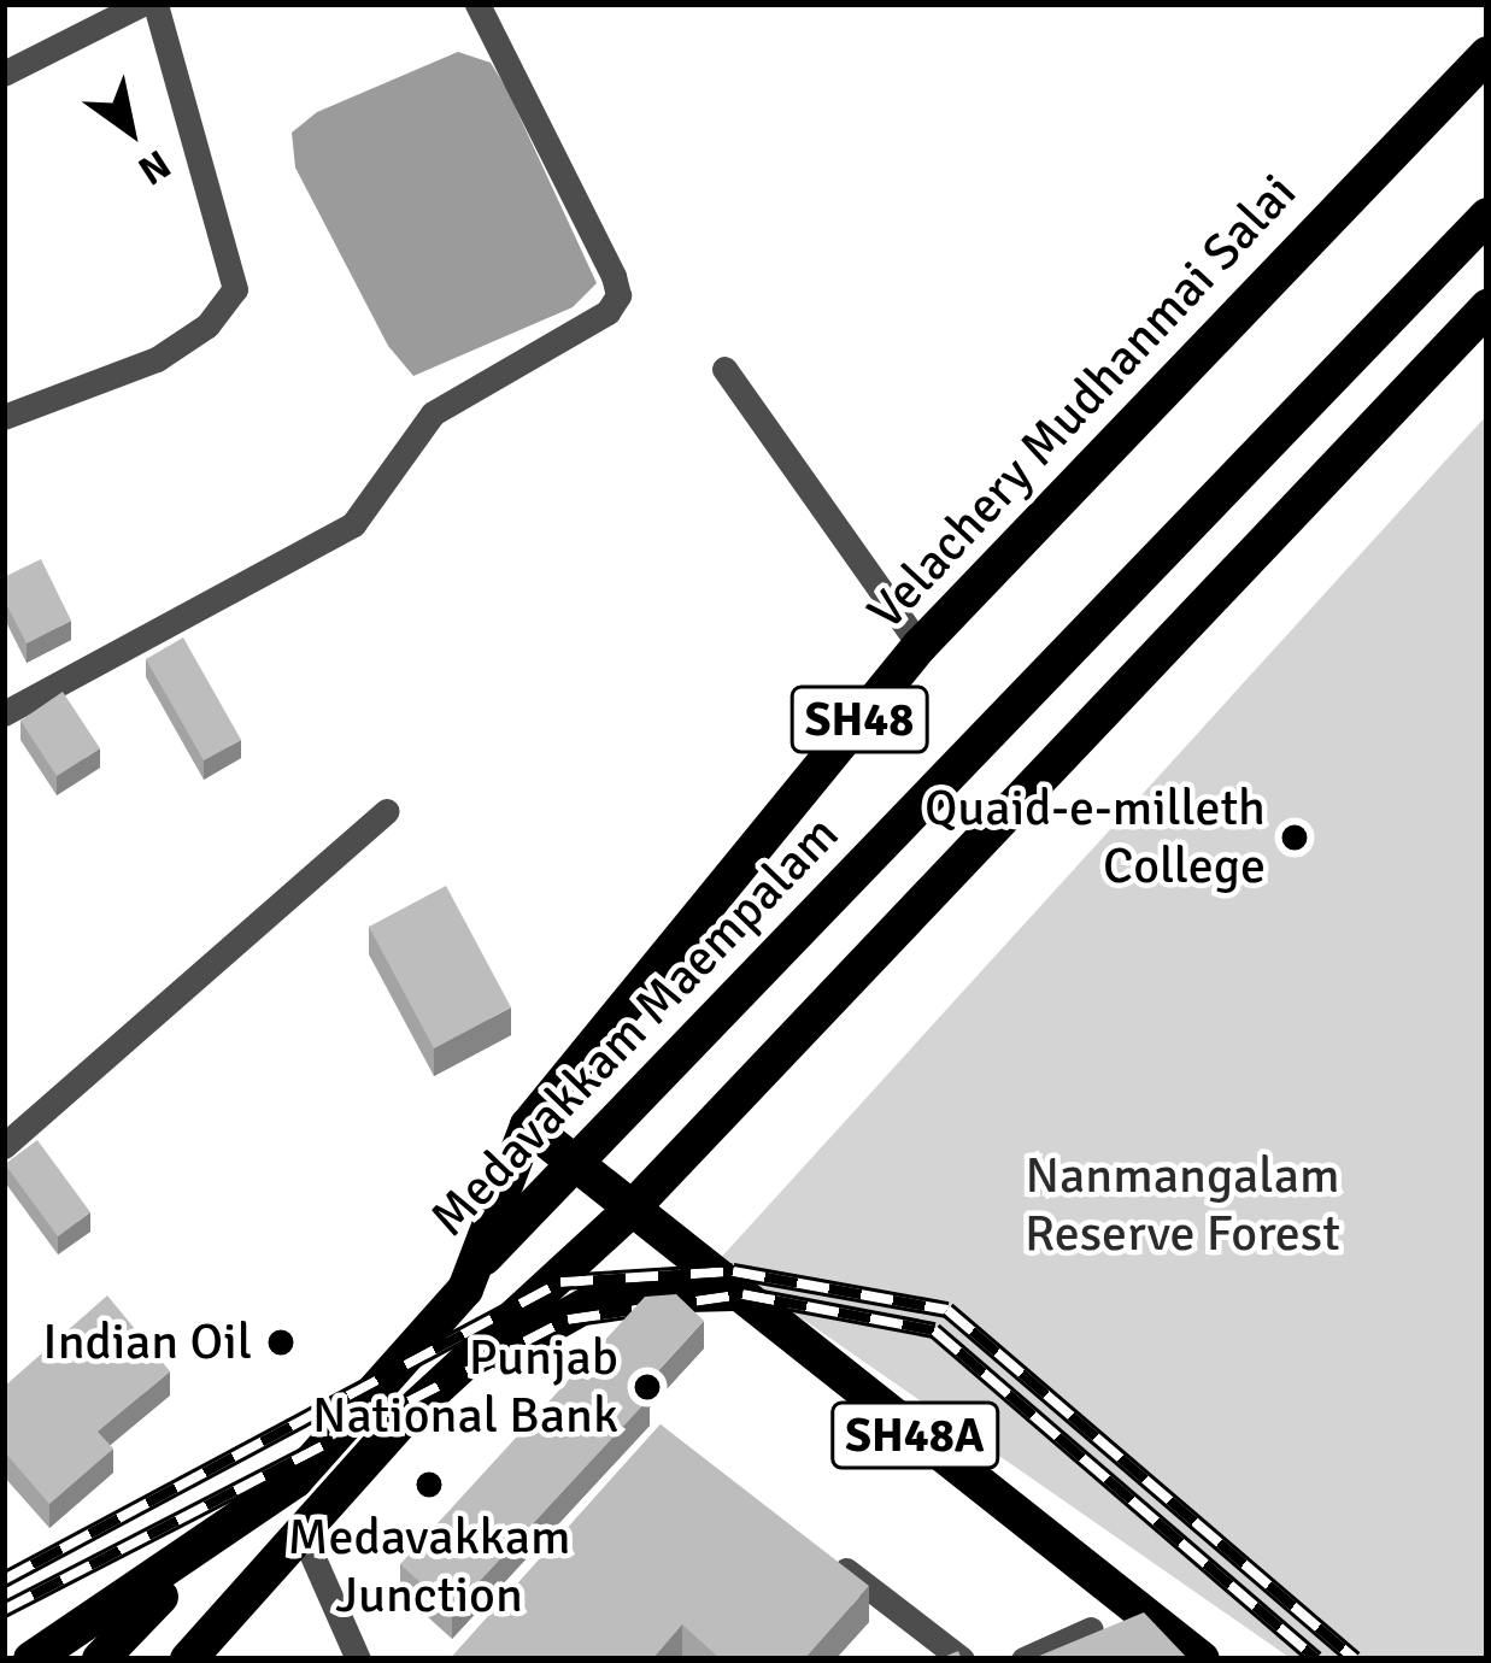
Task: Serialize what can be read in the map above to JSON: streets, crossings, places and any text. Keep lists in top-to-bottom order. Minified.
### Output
{"streets":{"main road":["Velachery Mudhanmai Salai","SH48","Medavakkam Maempalam","SH48A"]},"crossings":[["Velachery Mudhanmai Salai","SH48A"]],"parks":["Nanmangalam Reserve Forest"],"places":["Quaid-e-milleth College","Indian Oil","Punjab National Bank","Medavakkam Junction"],"north":"bottom right"}
